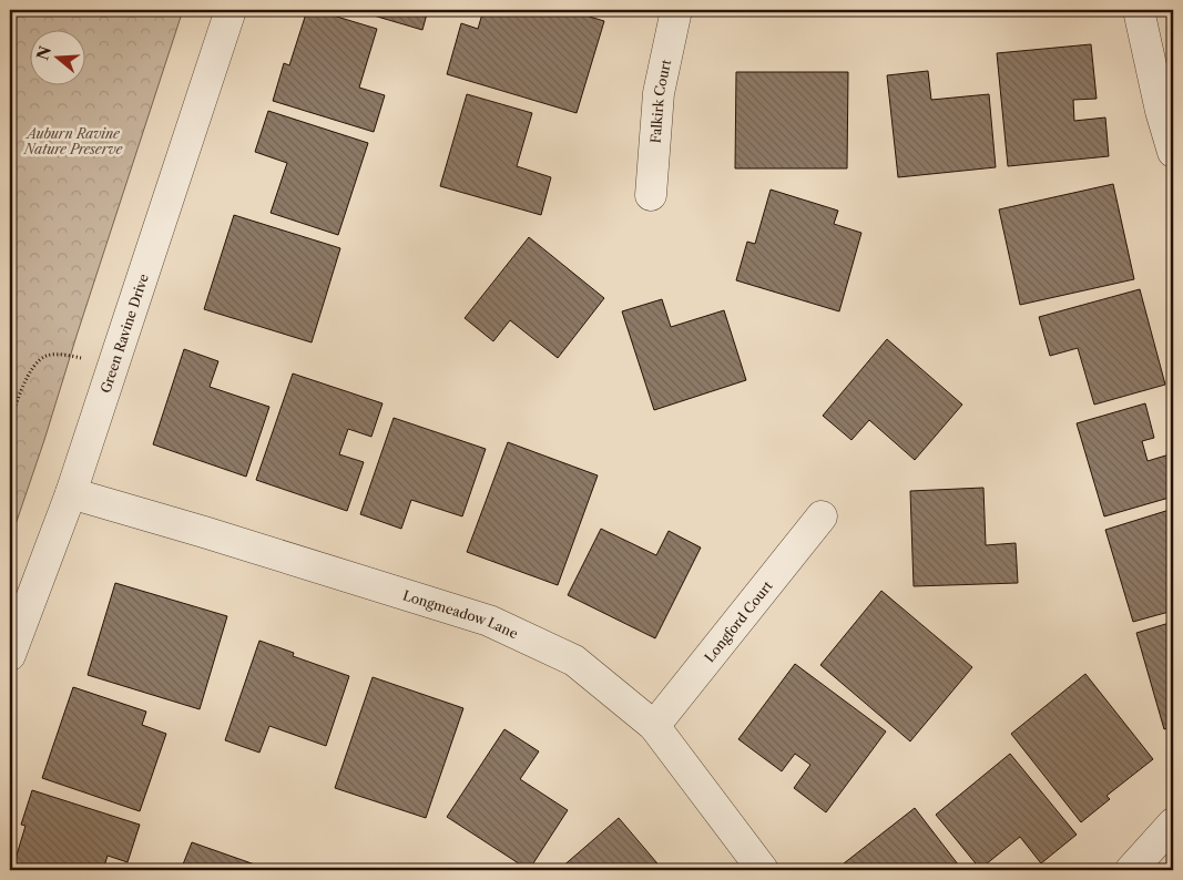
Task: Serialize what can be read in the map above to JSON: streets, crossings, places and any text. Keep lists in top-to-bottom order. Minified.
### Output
{"streets":{"street":["Falkirk Court","Green Ravine Drive","Longmeadow Lane","Longford Court"]},"crossings":[["Green Ravine Drive","Longmeadow Lane"],["Longmeadow Lane","Longford Court"]],"parks":["Auburn Ravine Nature Preserve"],"north":"left"}
